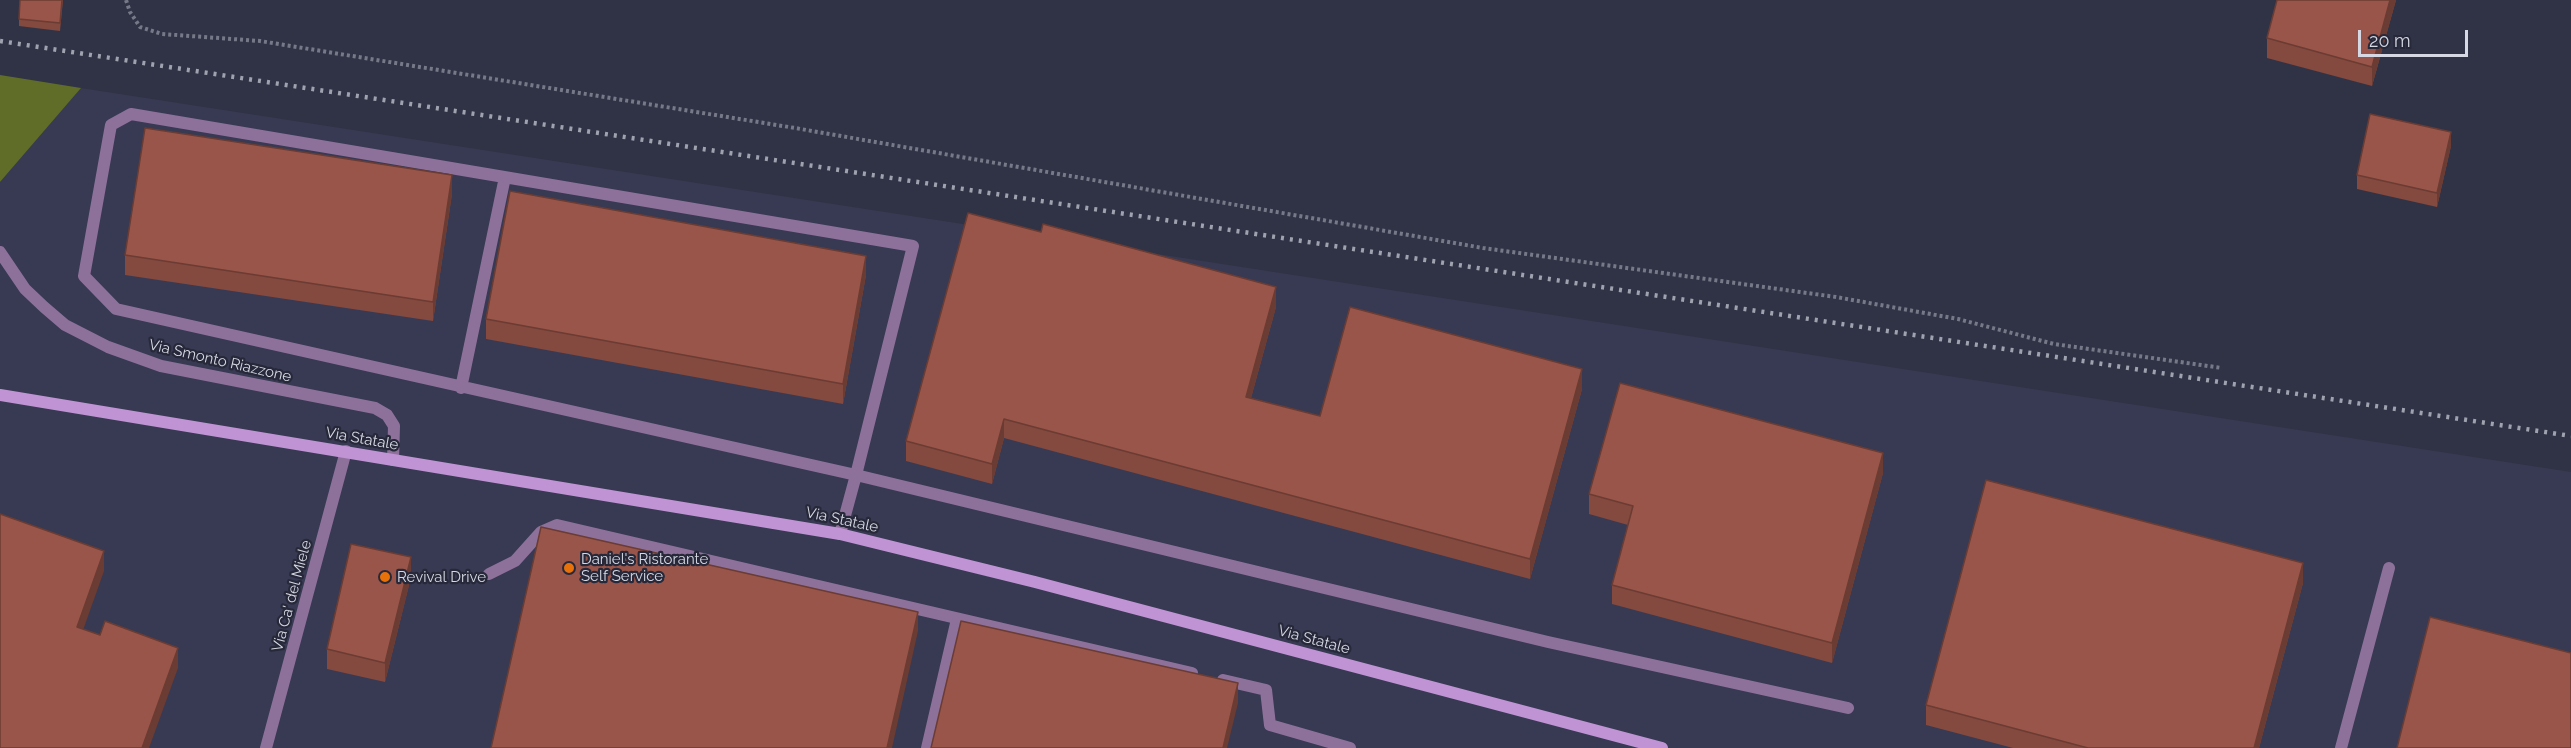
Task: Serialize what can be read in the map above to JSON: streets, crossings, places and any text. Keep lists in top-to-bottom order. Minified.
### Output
{"streets":{"main road":["Via Statale"],"street":["Via Smonto Riazzone","Via Ca' del Miele"]},"crossings":[["Via Smonto Riazzone","Via Statale"],["Via Statale","Via Ca' del Miele"]],"places":["Daniel's Ristorante Self Service","Revival Drive"],"scale_bar":"20 m"}
